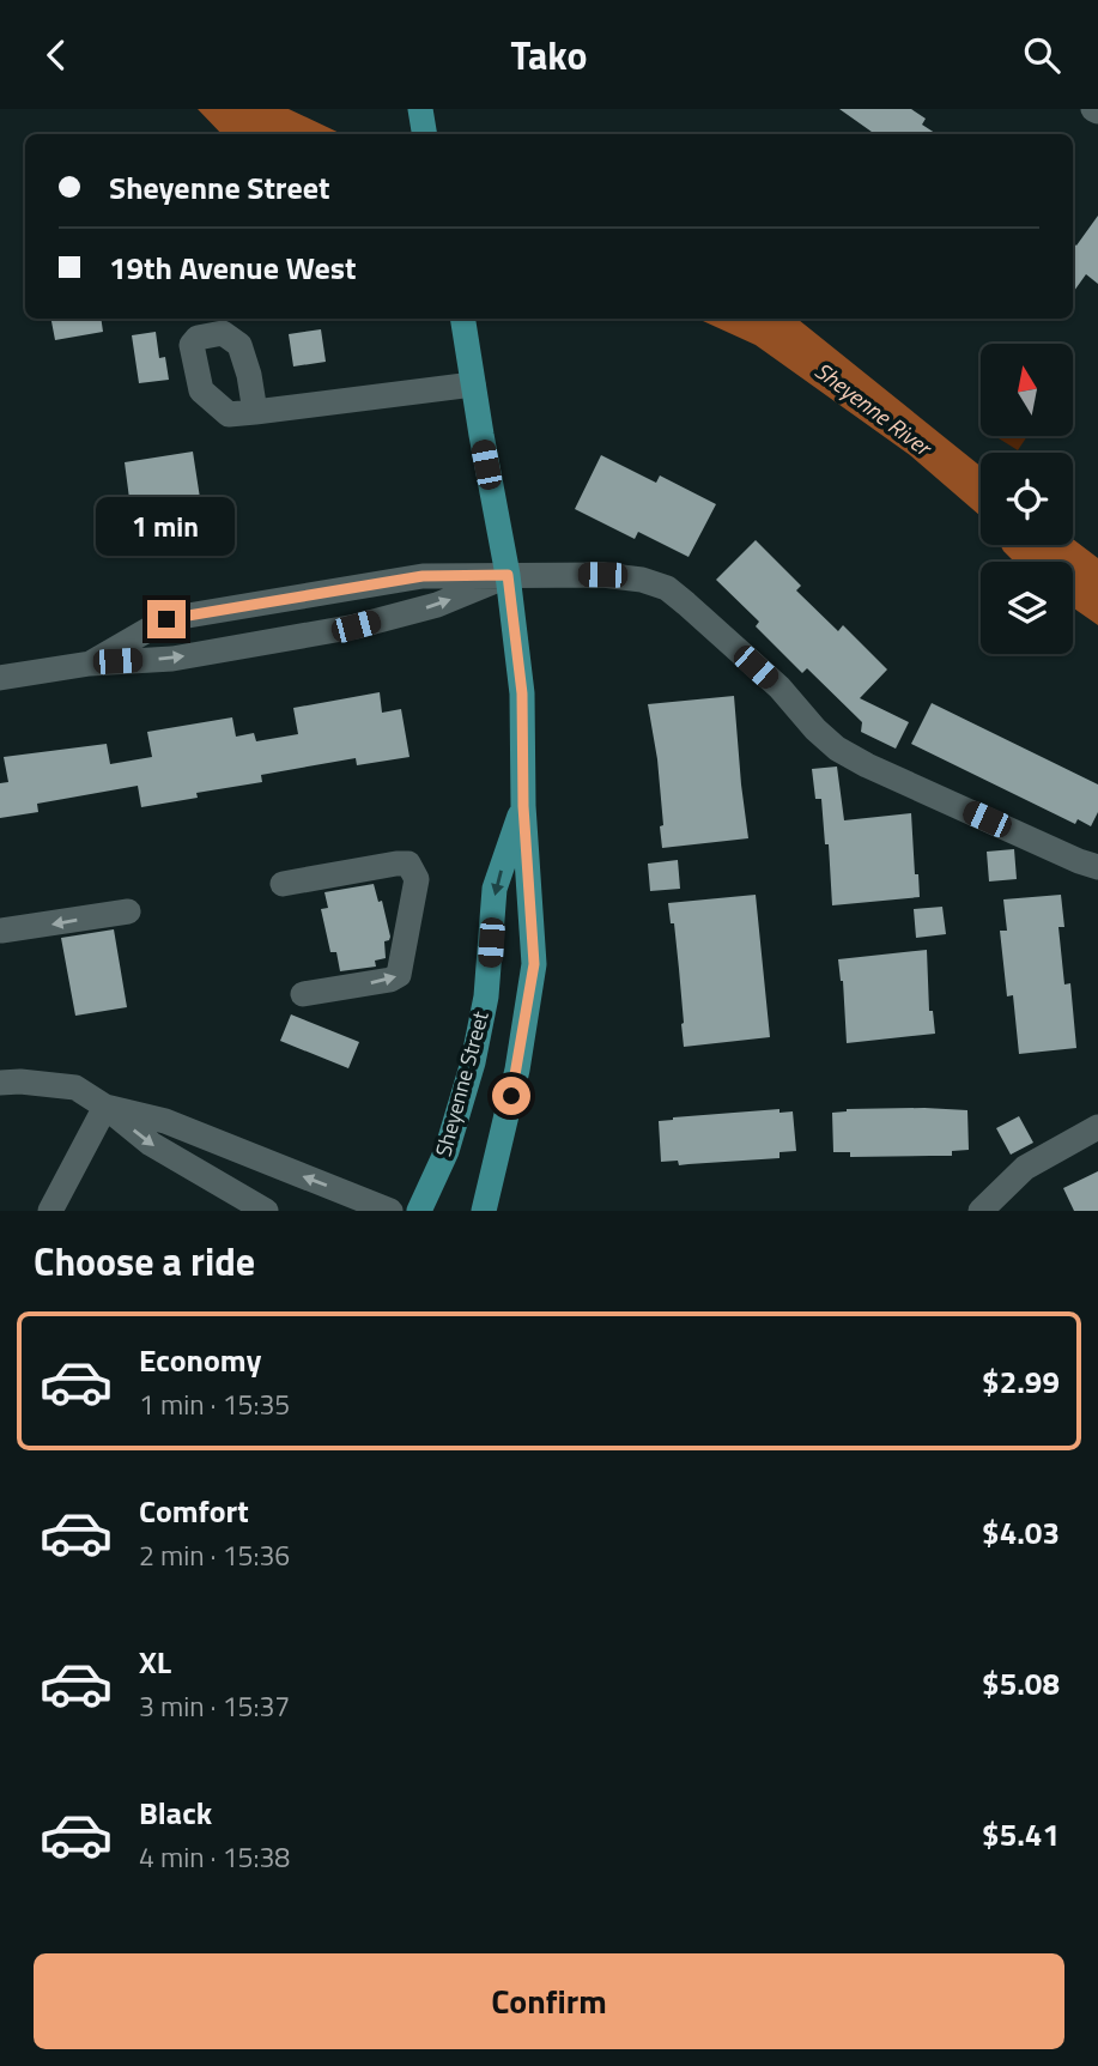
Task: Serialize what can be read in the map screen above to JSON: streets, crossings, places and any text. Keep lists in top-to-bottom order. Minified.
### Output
{"streets":{"main road":["Sheyenne Street"]},"water":["Sheyenne River"],"north":"top","page":{"header":"Tako","banner":["Sheyenne Street","19th Avenue West"],"bubble":"1 min","heading":"Choose a ride","list":[{"name":"Economy","note":"1 min · 15:35","value":"$2.99"},{"name":"Comfort","note":"2 min · 15:36","value":"$4.03"},{"name":"XL","note":"3 min · 15:37","value":"$5.08"},{"name":"Black","note":"4 min · 15:38","value":"$5.41"}],"buttons":"Confirm"}}
